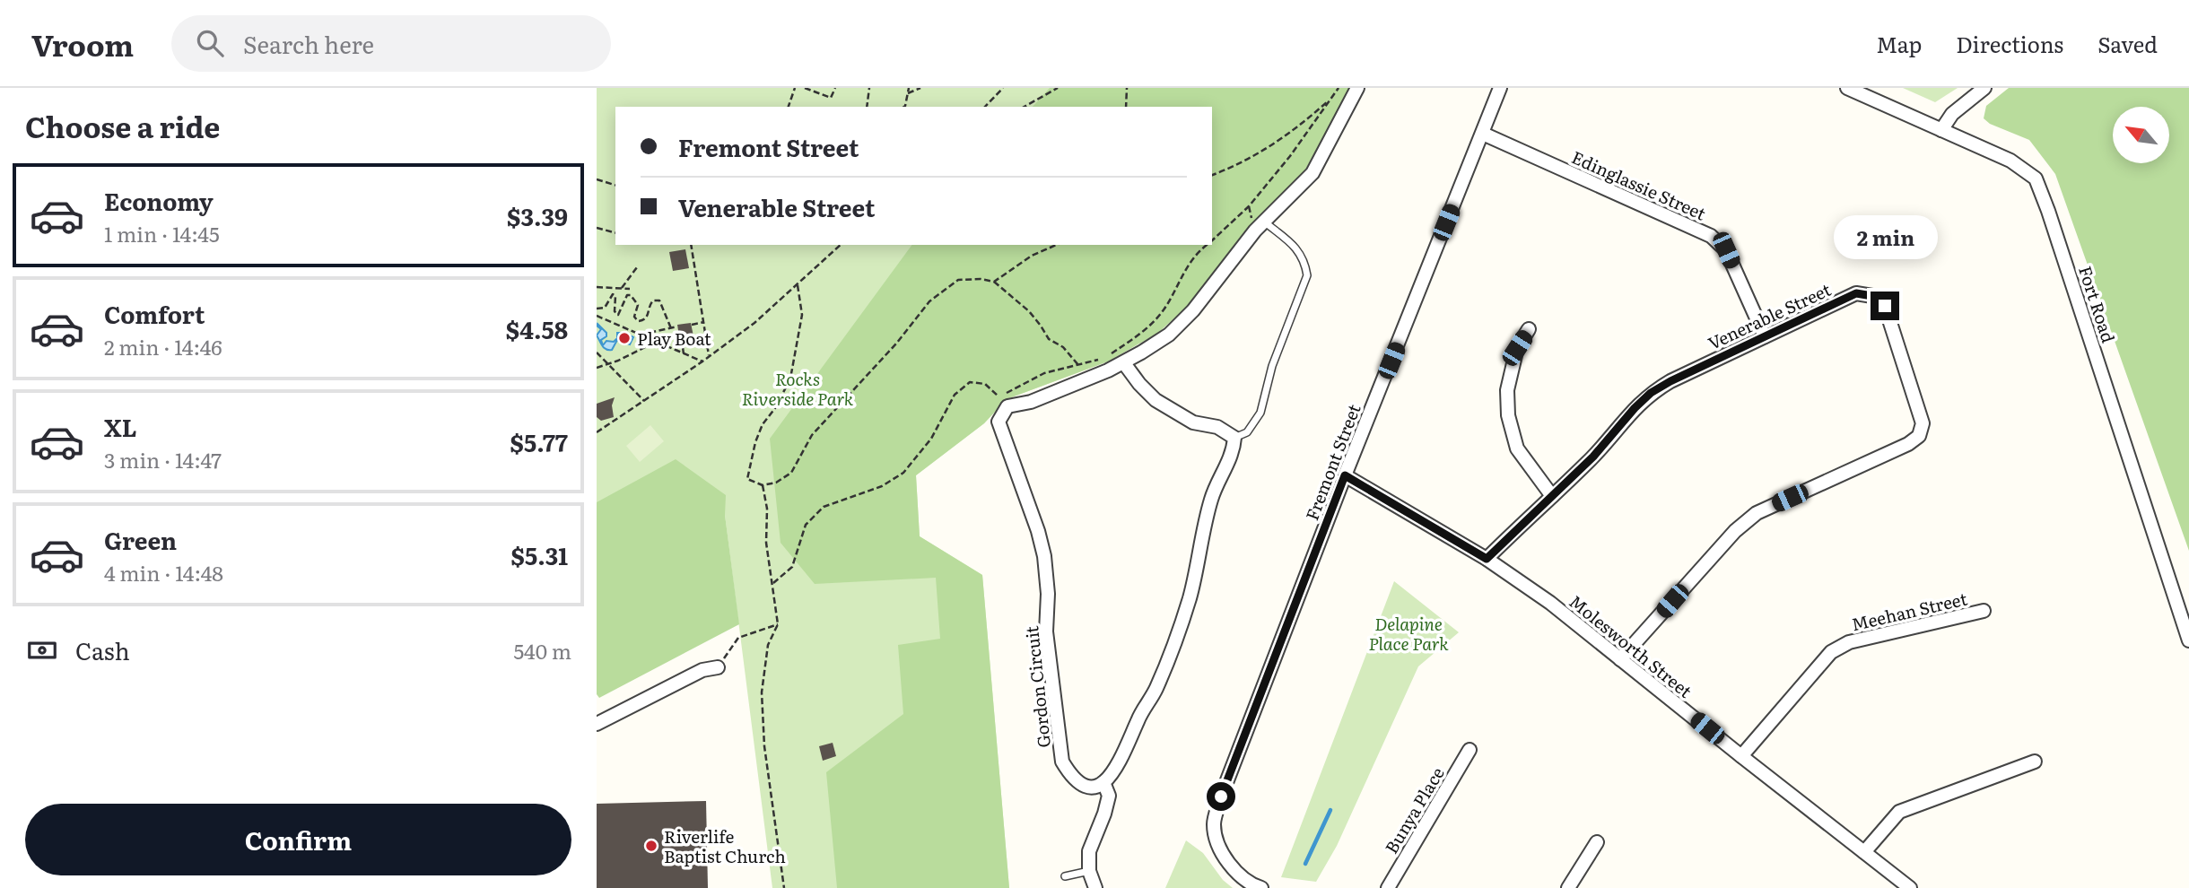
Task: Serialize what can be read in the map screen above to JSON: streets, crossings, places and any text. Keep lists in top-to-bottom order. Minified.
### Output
{"streets":{"street":["Edinglassie Street","Fort Road","Venerable Street","Fremont Street","Meehan Street","Molesworth Street","Gordon Circuit","Bunya Place"]},"crossings":[["Edinglassie Street","Venerable Street"],["Edinglassie Street","Fremont Street"],["Venerable Street","Molesworth Street"],["Fremont Street","Molesworth Street"],["Meehan Street","Molesworth Street"]],"parks":["Rocks Riverside Park","Delapine Place Park"],"places":["Play Boat","Riverlife Baptist Church"],"north":"top left","page":{"header":"Vroom","search":"Search here","nav":["Map","Directions","Saved"],"heading":"Choose a ride","banner":["Fremont Street","Venerable Street"],"list":[{"name":"Economy","note":"1 min · 14:45","value":"$3.39"},{"name":"Comfort","note":"2 min · 14:46","value":"$4.58"},{"name":"XL","note":"3 min · 14:47","value":"$5.77"},{"name":"Green","note":"4 min · 14:48","value":"$5.31"}],"bubble":"2 min","pay":["Cash","540 m"],"buttons":"Confirm"}}
